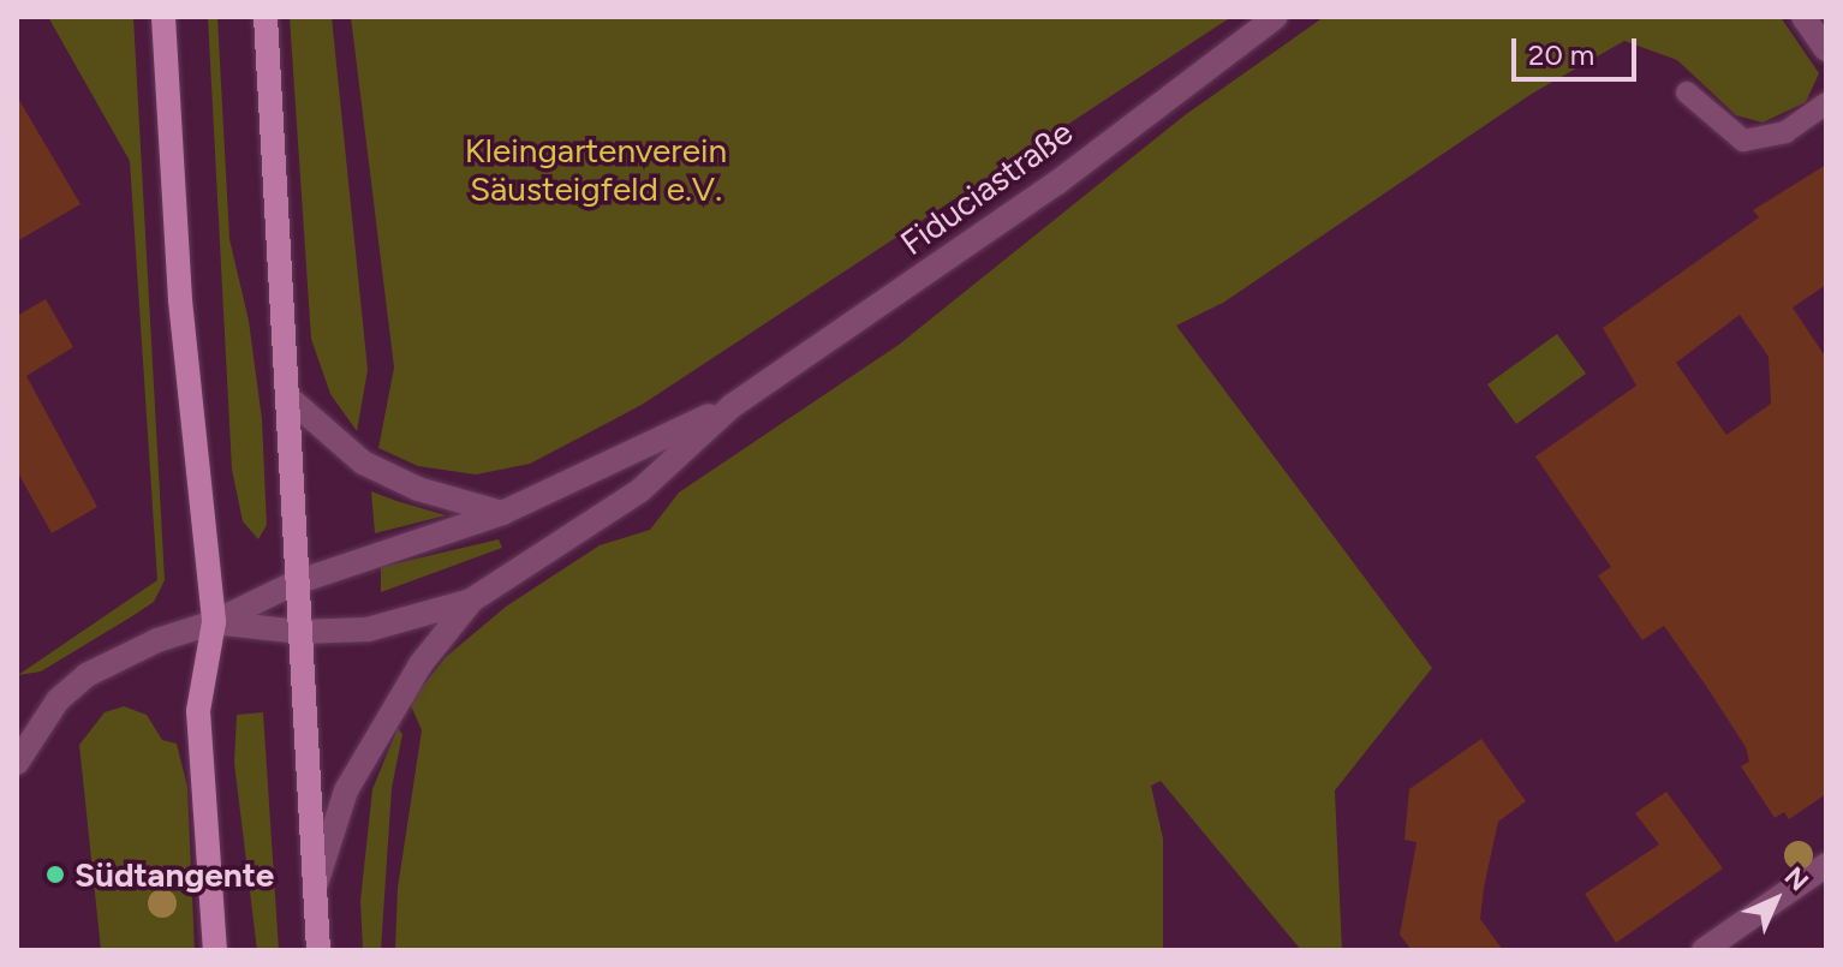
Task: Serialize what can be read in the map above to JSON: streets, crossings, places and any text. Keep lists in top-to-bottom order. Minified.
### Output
{"streets":{"main road":["Fiduciastraße"]},"parks":["Kleingartenverein Säusteigfeld e.V."],"places":["Südtangente"],"scale_bar":"20 m","north":"top right"}
